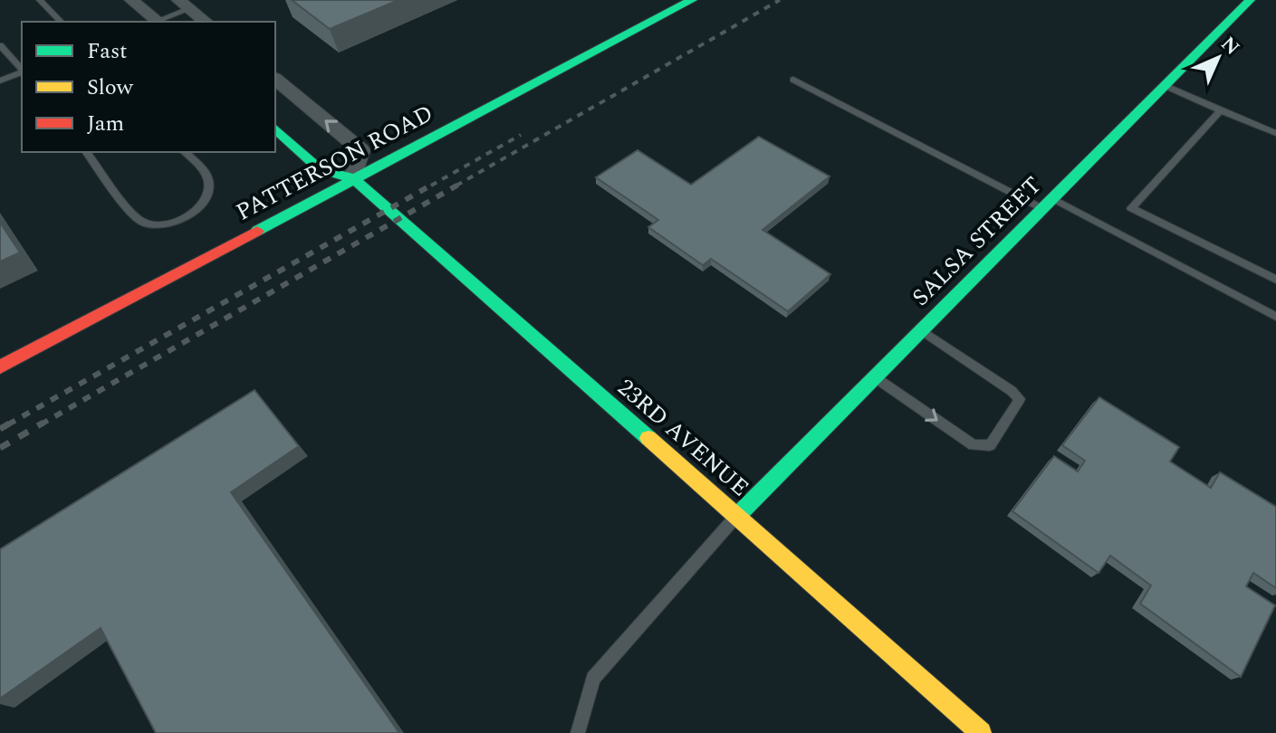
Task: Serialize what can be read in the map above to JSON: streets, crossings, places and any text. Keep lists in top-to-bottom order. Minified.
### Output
{"streets":{"street":["PATTERSON ROAD","SALSA STREET","23RD AVENUE"]},"crossings":[["PATTERSON ROAD","23RD AVENUE"],["SALSA STREET","23RD AVENUE"]],"legend":["Fast","Slow","Jam"],"north":"top right"}
